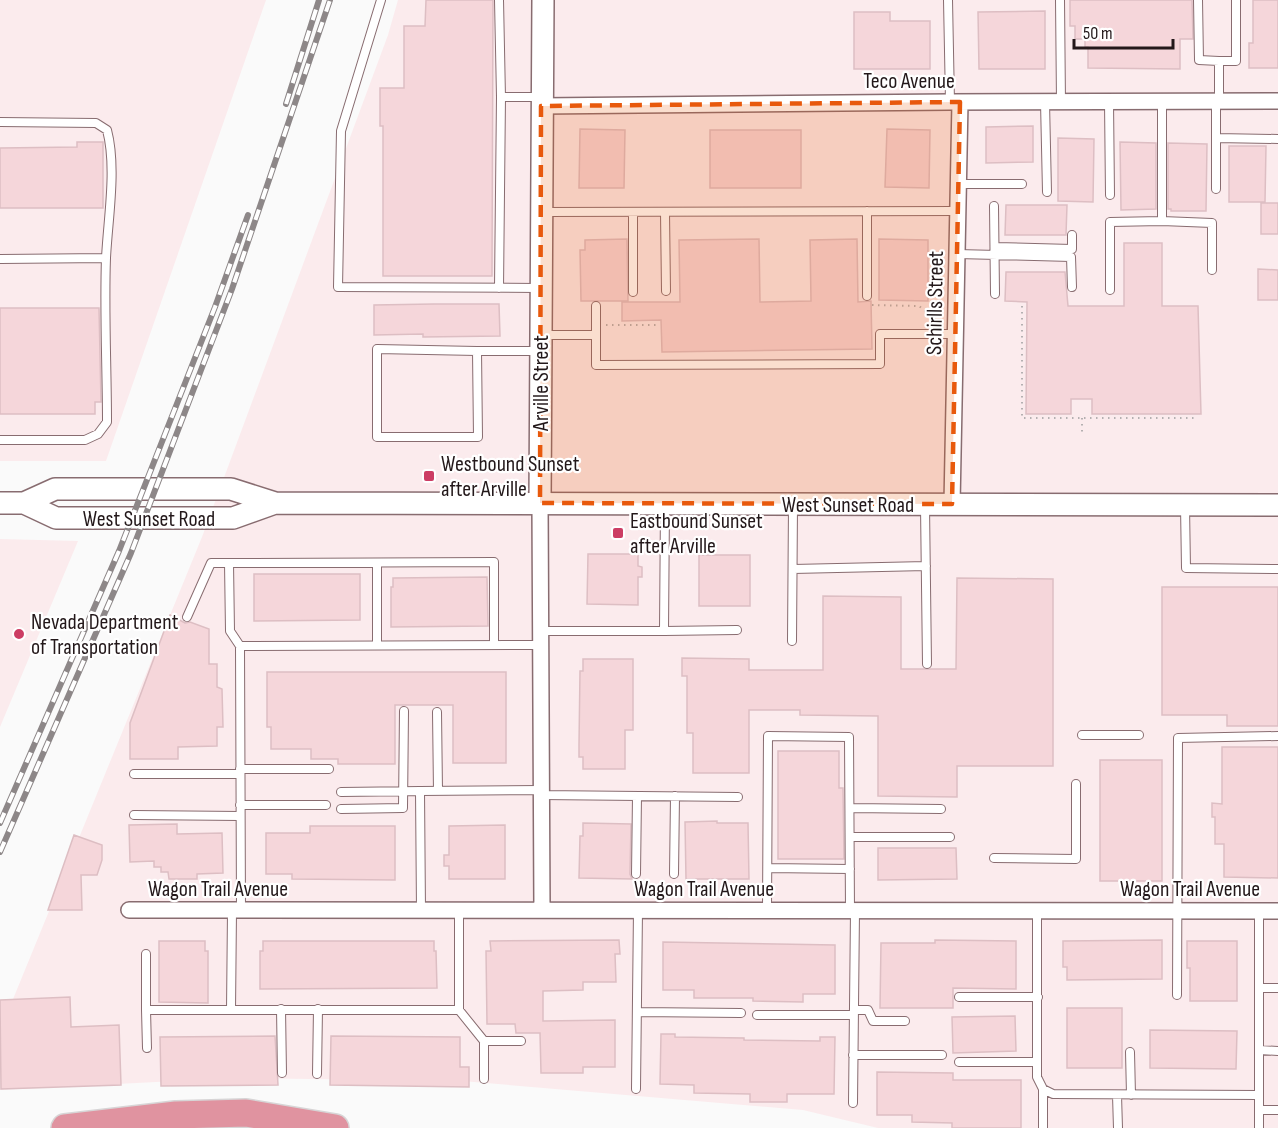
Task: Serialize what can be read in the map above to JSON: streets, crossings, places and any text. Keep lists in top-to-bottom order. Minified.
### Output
{"streets":{"main road":["Arville Street","West Sunset Road"],"street":["Teco Avenue","Schirlls Street","Wagon Trail Avenue"]},"crossings":[["Teco Avenue","Schirlls Street"],["Teco Avenue","Arville Street"],["Schirlls Street","West Sunset Road"],["Arville Street","West Sunset Road"],["Arville Street","Wagon Trail Avenue"]],"places":{"transit":["Westbound Sunset after Arville","Eastbound Sunset after Arville"],"other":["Nevada Department of Transportation"]},"scale_bar":"50 m"}
